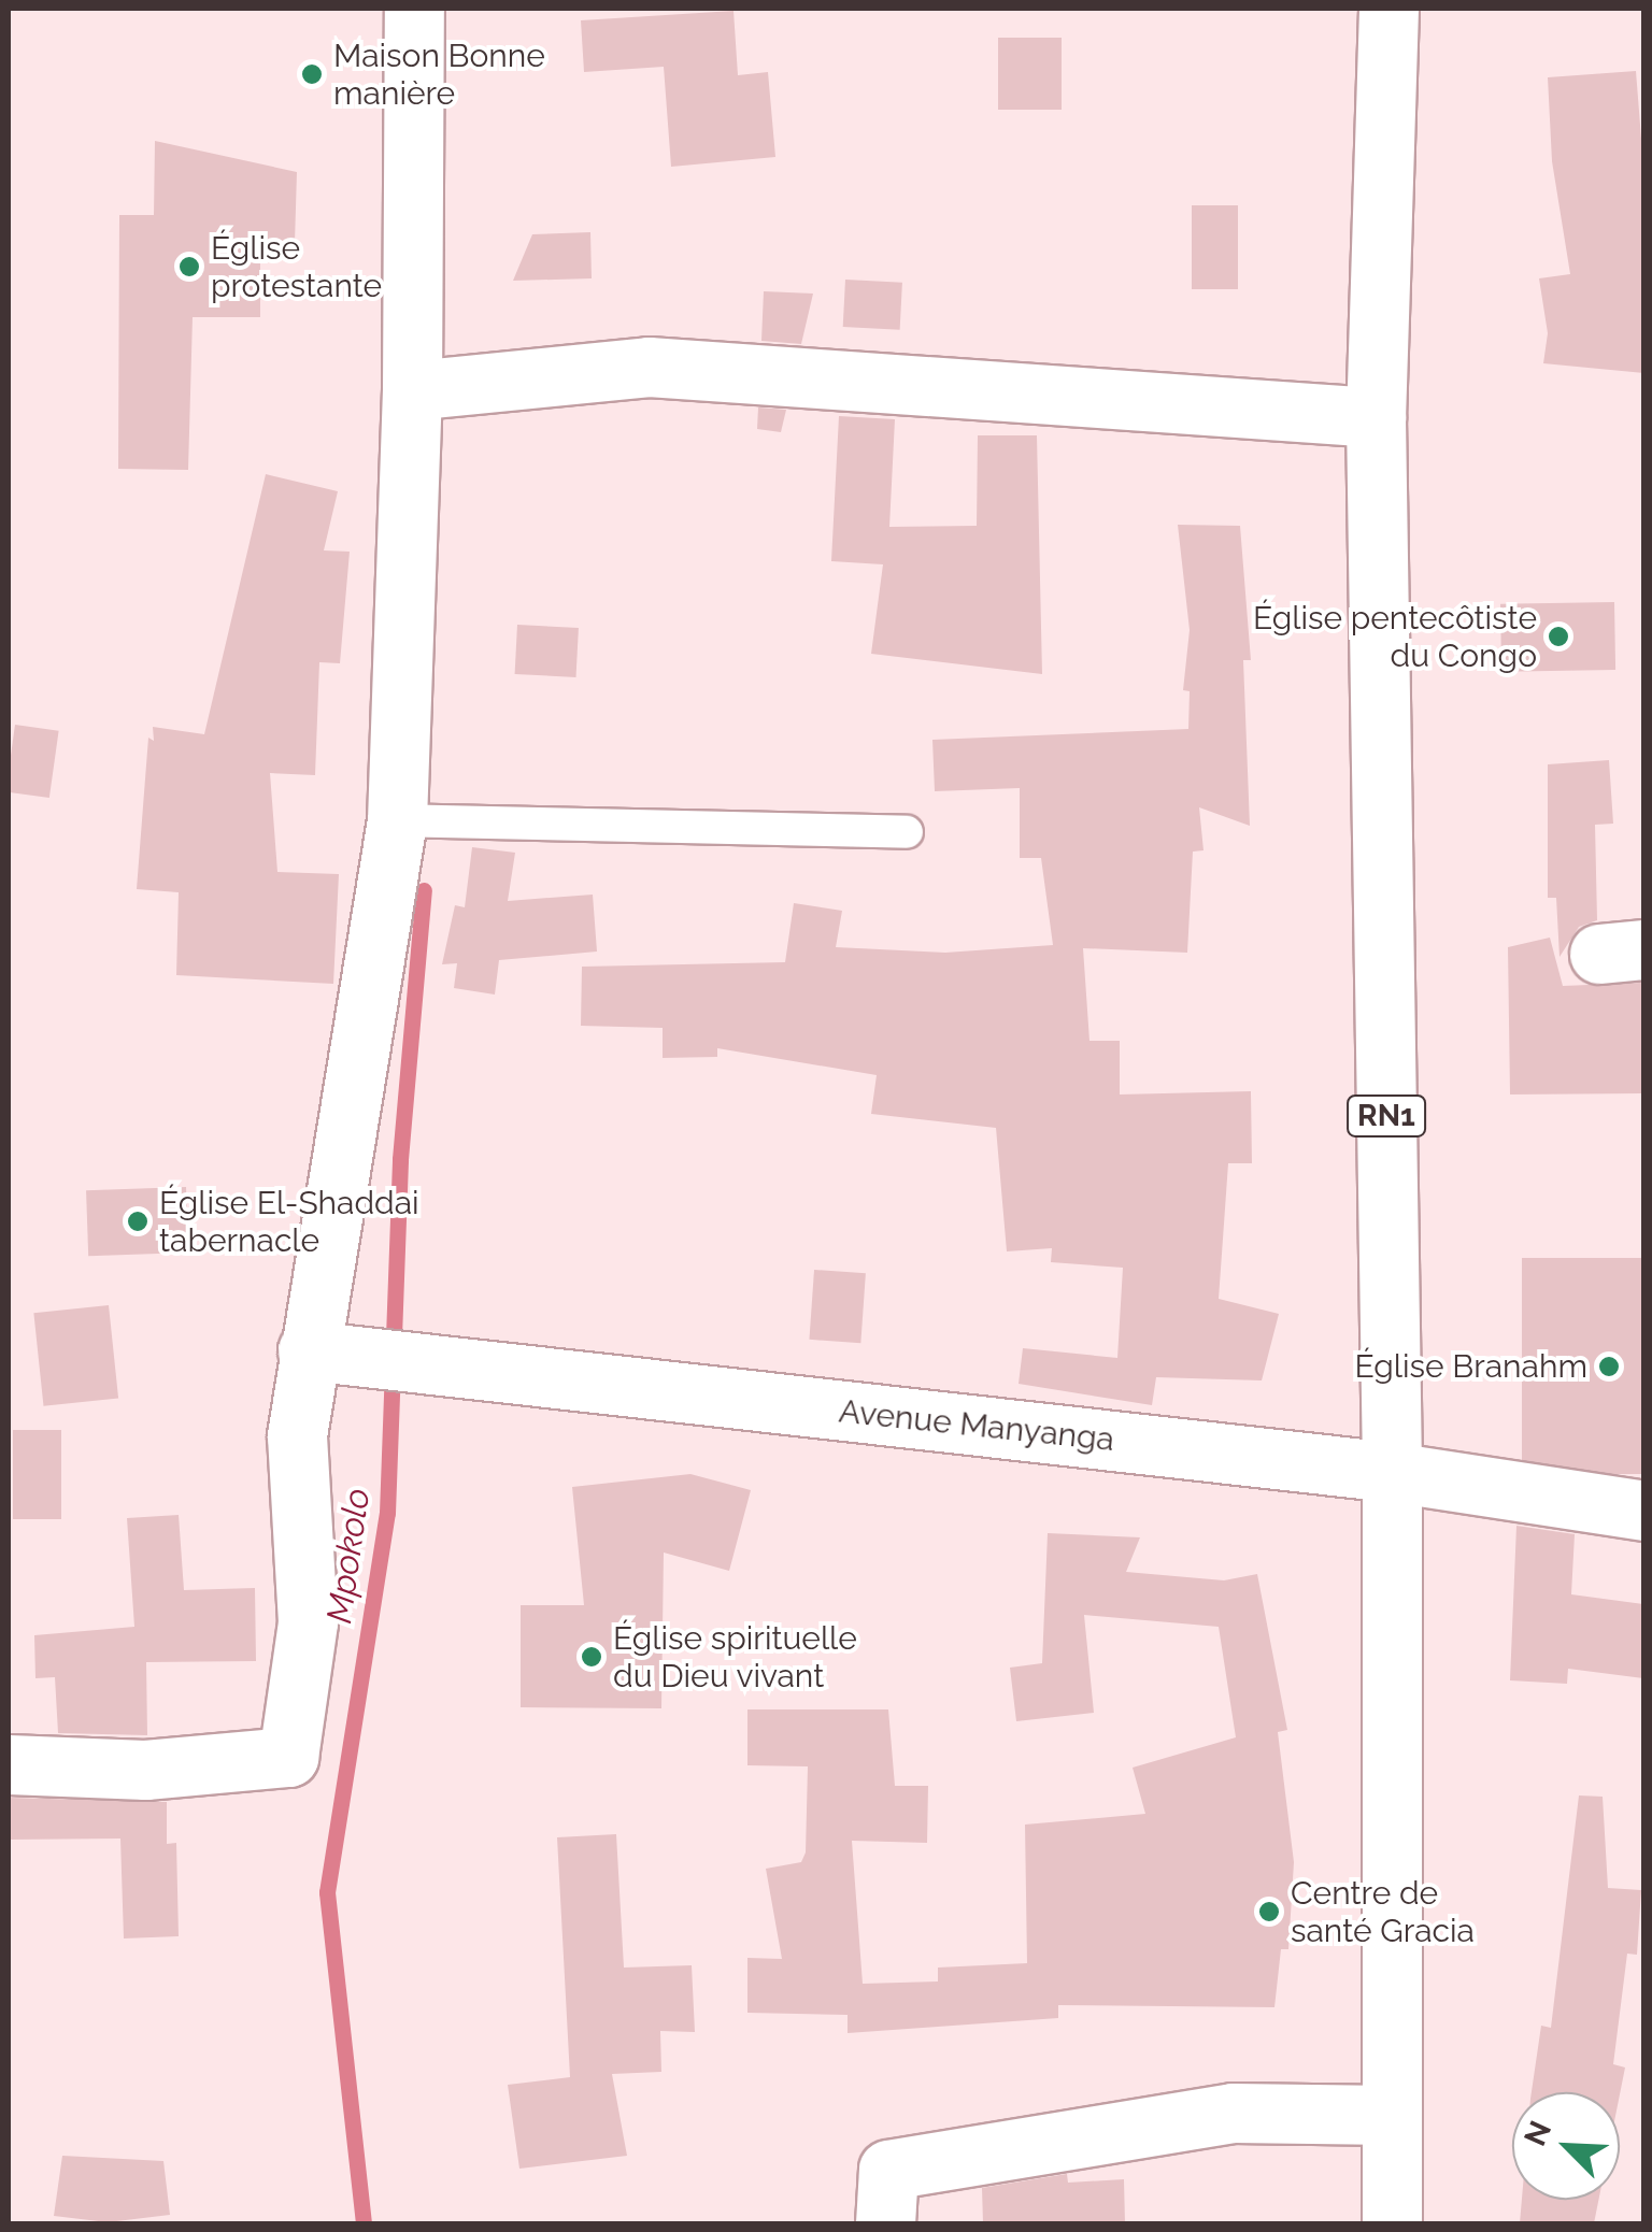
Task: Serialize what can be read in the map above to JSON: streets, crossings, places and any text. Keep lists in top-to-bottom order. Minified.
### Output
{"streets":{"main road":["RN1","Avenue Manyanga"]},"crossings":[["RN1","Avenue Manyanga"]],"water":["Mpokolo"],"places":["Maison Bonne manière","Église protestante","Église pentecôtiste du Congo","Église El-Shaddai tabernacle","Église Branahm","Église spirituelle du Dieu vivant","Centre de santé Gracia"],"north":"top left"}
